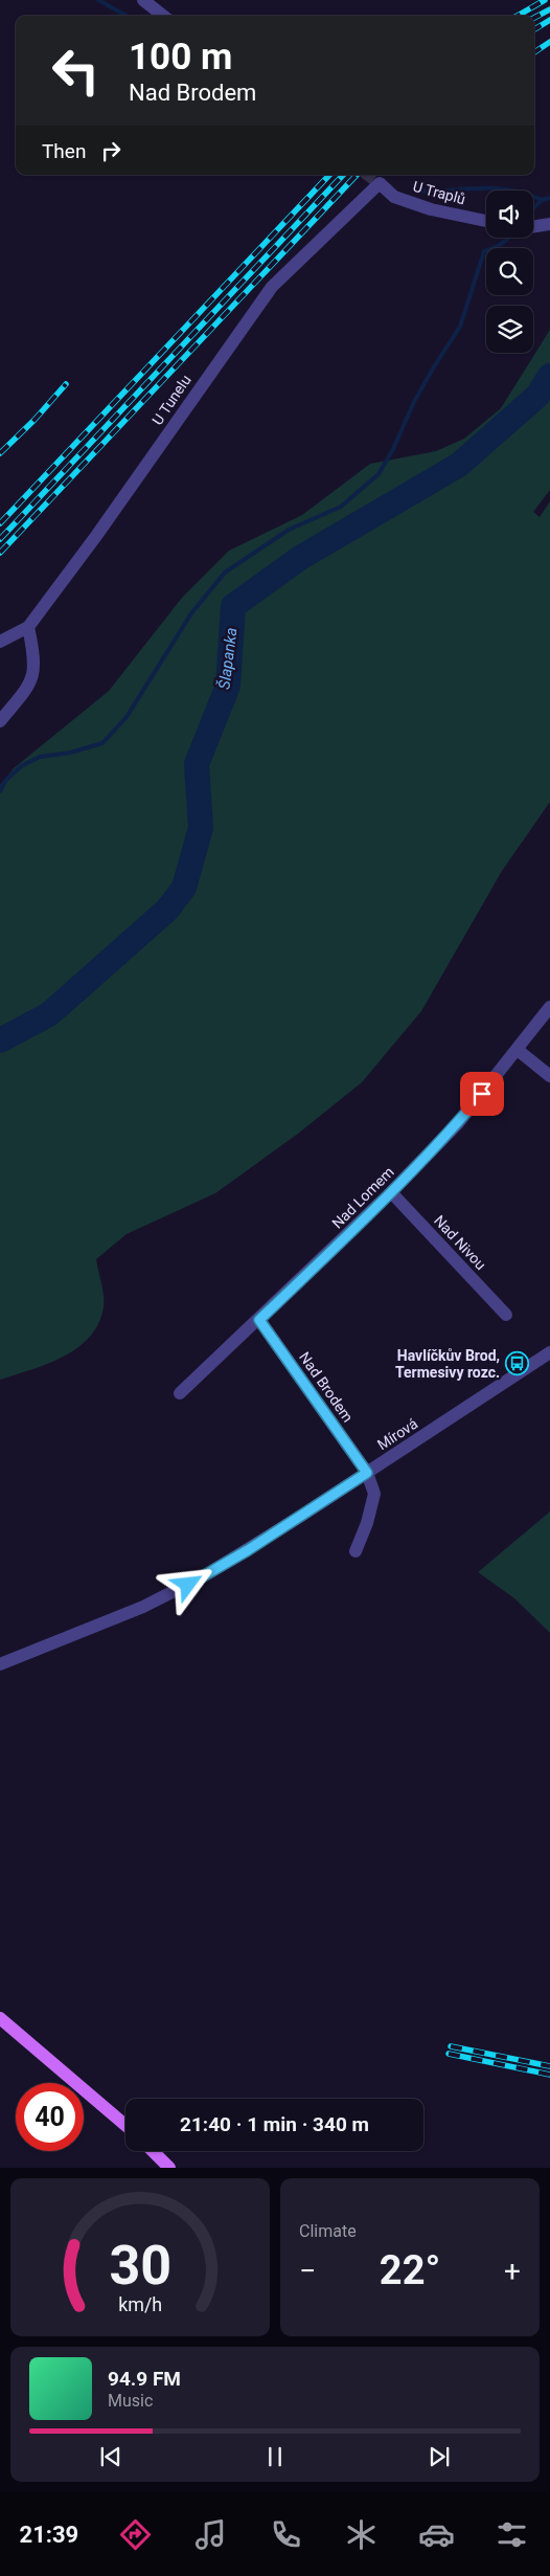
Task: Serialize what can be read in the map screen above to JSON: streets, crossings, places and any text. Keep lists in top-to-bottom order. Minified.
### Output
{"streets":{"street":["U Traplů","U Tunelu","Nad Lomem","Nad Nivou","Nad Brodem","Mírová"]},"crossings":[["U Traplů","U Tunelu"],["Nad Lomem","Nad Nivou"],["Nad Lomem","Nad Brodem"],["Nad Brodem","Mírová"]],"water":["Šlapanka"],"places":{"bus stop":["Havlíčkův Brod, Termesivy rozc."]},"page":{"turn":["100 m","Nad Brodem"],"then":"Then","limit":"40","trip":"21:40 · 1 min · 340 m","tile":"Climate","heat":["−","22°","+"],"song":["94.9 FM","Music"],"tabs":"21:39","gauge":["30","km/h"]}}
